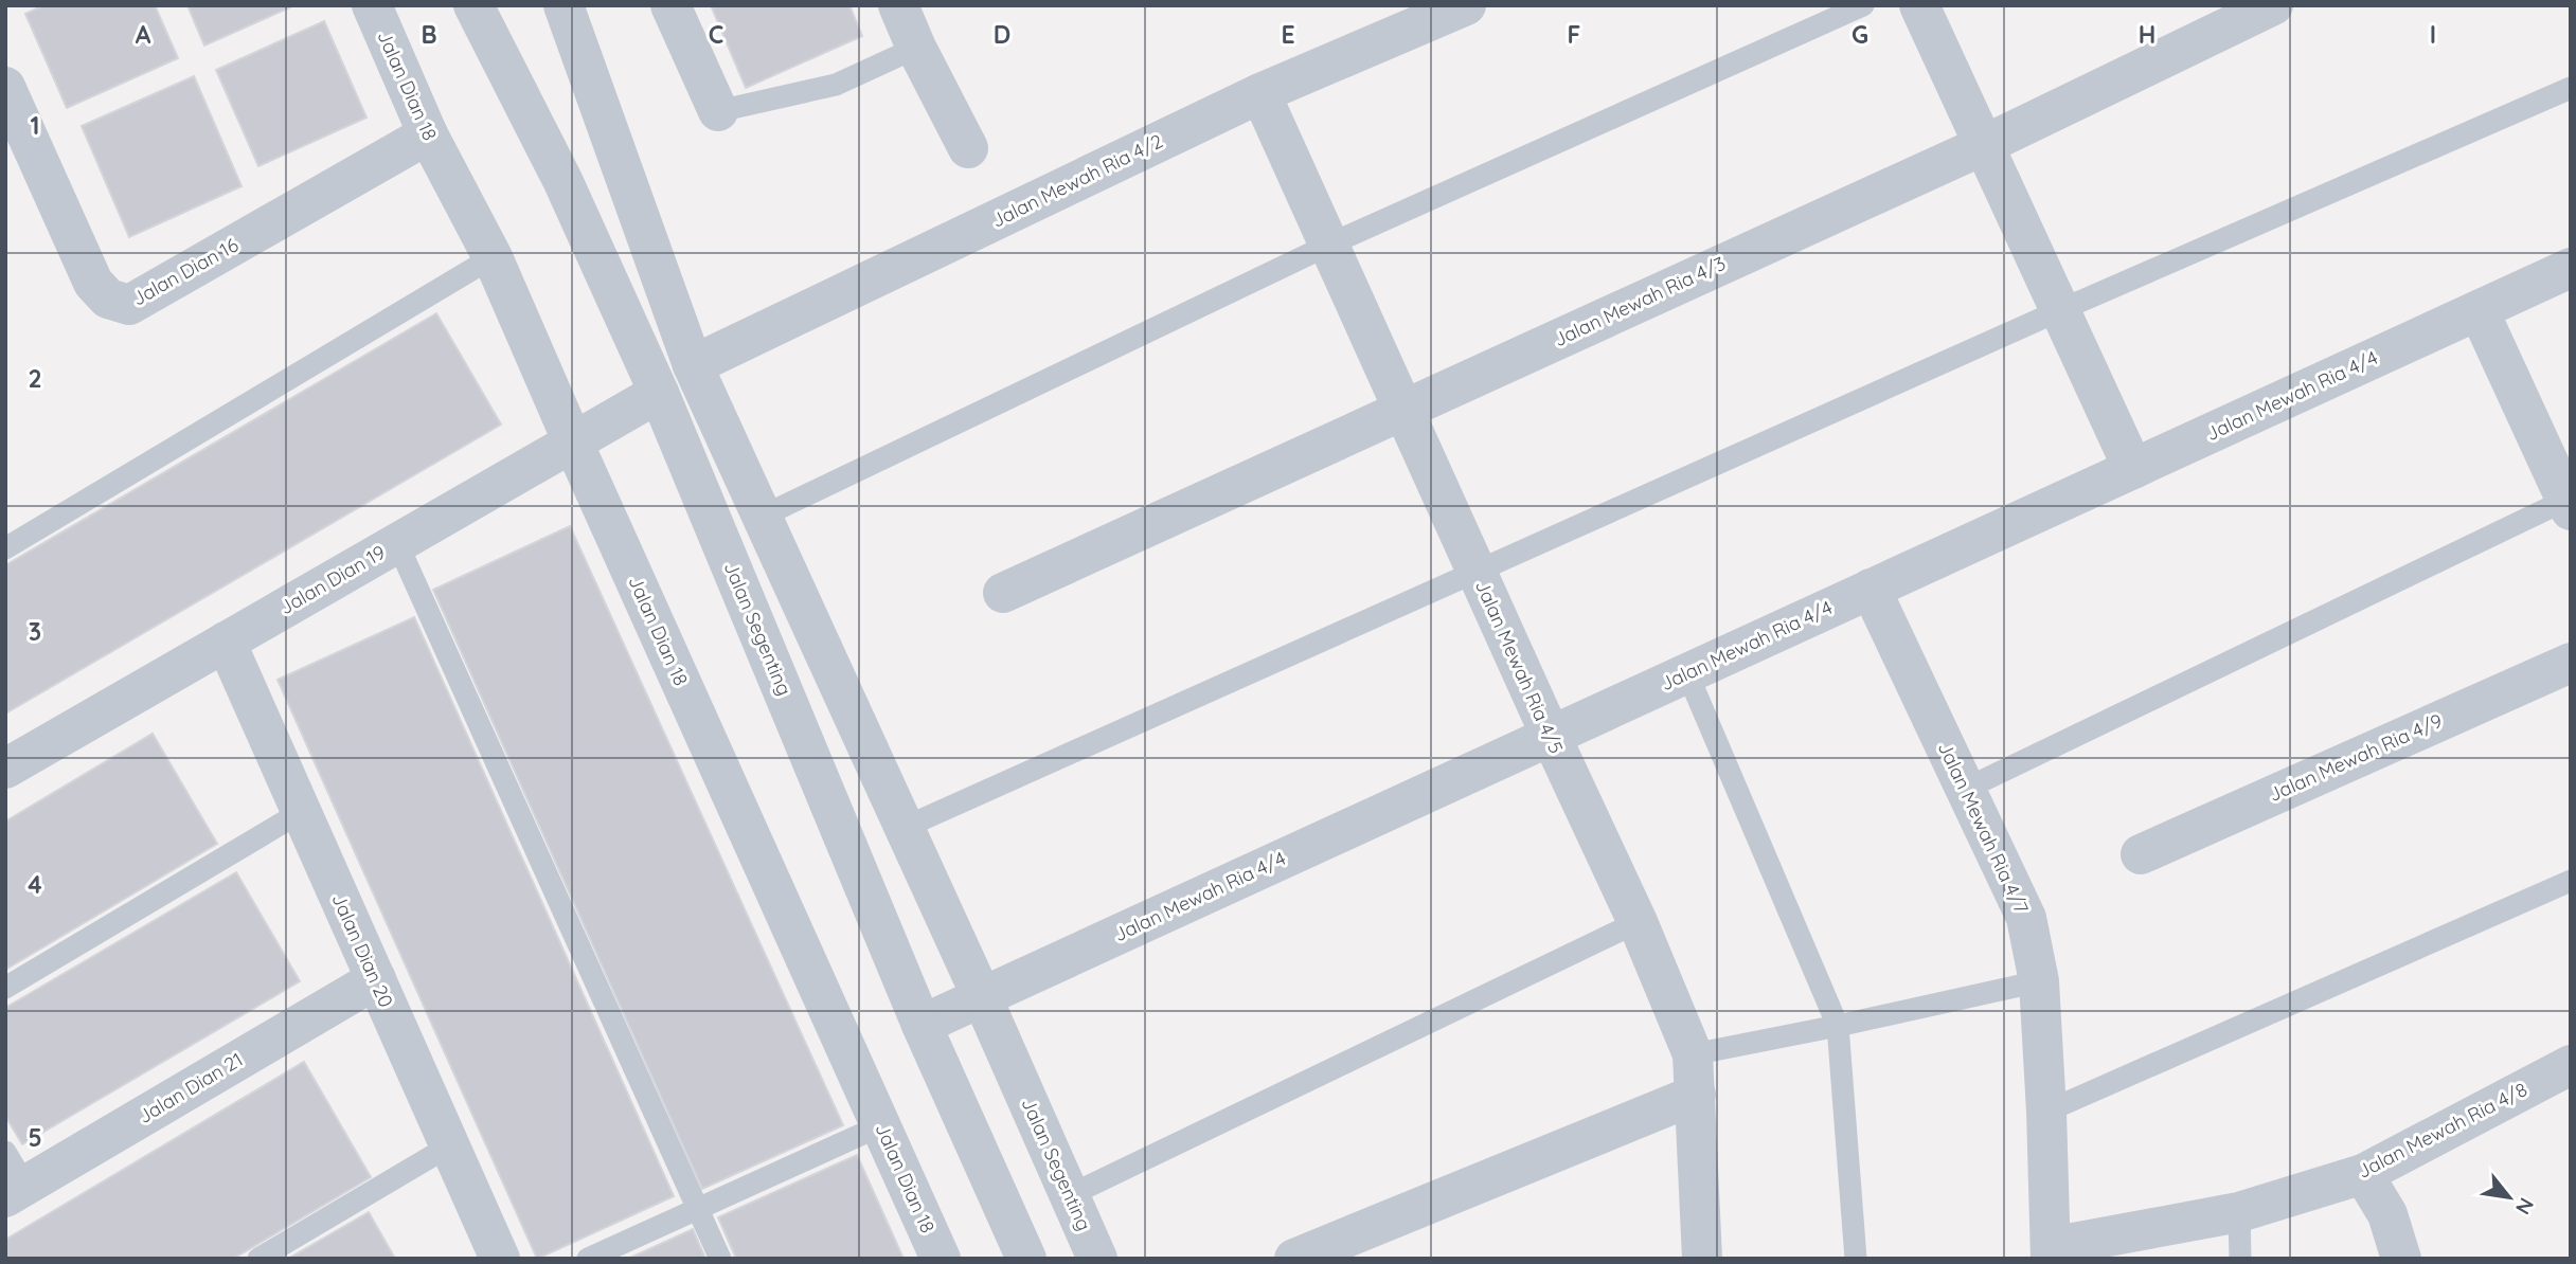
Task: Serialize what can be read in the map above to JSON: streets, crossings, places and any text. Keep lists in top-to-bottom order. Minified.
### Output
{"streets":{"street":["Jalan Dian 18","Jalan Mewah Ria 4/2","Jalan Dian 16","Jalan Mewah Ria 4/3","Jalan Mewah Ria 4/4","Jalan Dian 19","Jalan Segenting","Jalan Mewah Ria 4/5","Jalan Mewah Ria 4/9","Jalan Mewah Ria 4/7","Jalan Dian 20","Jalan Dian 21","Jalan Mewah Ria 4/8"]},"crossings":[["Jalan Dian 18","Jalan Dian 16"],["Jalan Dian 18","Jalan Dian 19"],["Jalan Mewah Ria 4/2","Jalan Segenting"],["Jalan Mewah Ria 4/2","Jalan Mewah Ria 4/5"],["Jalan Mewah Ria 4/3","Jalan Mewah Ria 4/5"],["Jalan Mewah Ria 4/4","Jalan Segenting"],["Jalan Mewah Ria 4/4","Jalan Mewah Ria 4/5"],["Jalan Mewah Ria 4/4","Jalan Mewah Ria 4/7"],["Jalan Dian 19","Jalan Segenting"],["Jalan Dian 19","Jalan Dian 20"],["Jalan Mewah Ria 4/7","Jalan Mewah Ria 4/8"],["Jalan Dian 20","Jalan Dian 21"]],"north":"bottom right","grid":{"columns":["A","B","C","D","E","F","G","H","I"],"rows":["1","2","3","4","5"]}}
